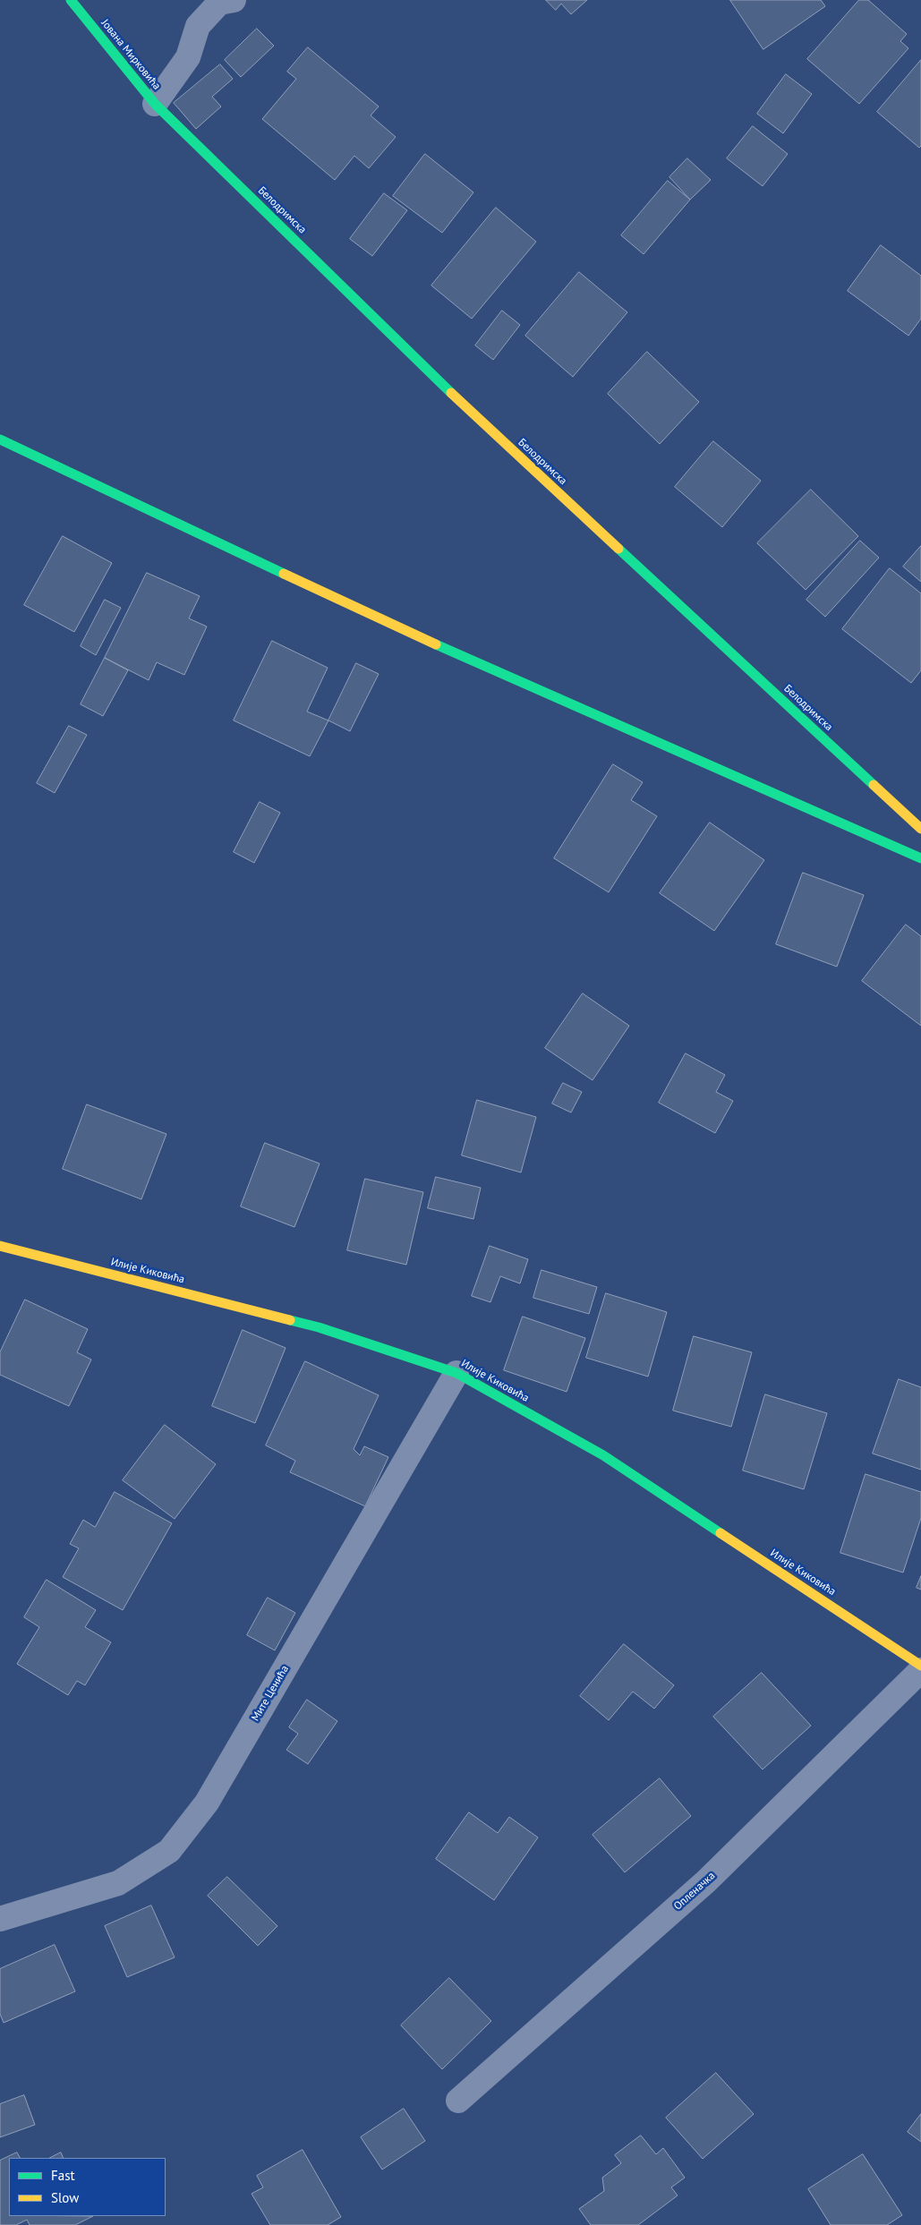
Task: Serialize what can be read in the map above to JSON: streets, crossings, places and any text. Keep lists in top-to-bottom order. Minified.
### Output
{"streets":{"street":["Јована Мирковића","Белодримска","Илије Киковића","Мите Ценића","Опленачка"]},"crossings":[["Јована Мирковића","Белодримска"],["Илије Киковића","Мите Ценића"]],"legend":["Fast","Slow"]}
